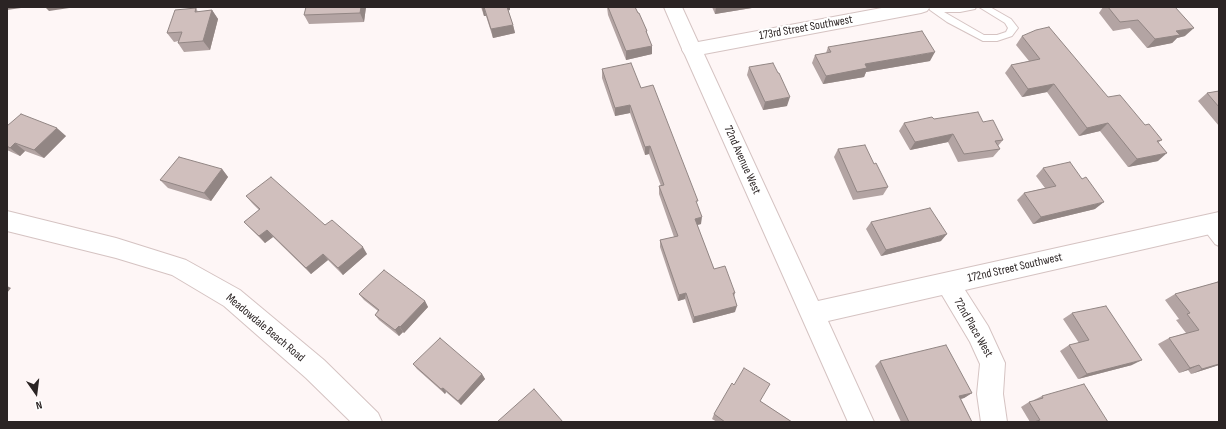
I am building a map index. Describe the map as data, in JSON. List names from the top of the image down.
{
  "streets": {
    "street": [
      "173rd Street Southwest",
      "72nd Avenue West",
      "172nd Street Southwest",
      "Meadowdale Beach Road",
      "72nd Place West"
    ]
  },
  "crossings": [
    ["173rd Street Southwest", "72nd Avenue West"],
    ["72nd Avenue West", "172nd Street Southwest"],
    ["172nd Street Southwest", "72nd Place West"]
  ],
  "north": "bottom"
}
